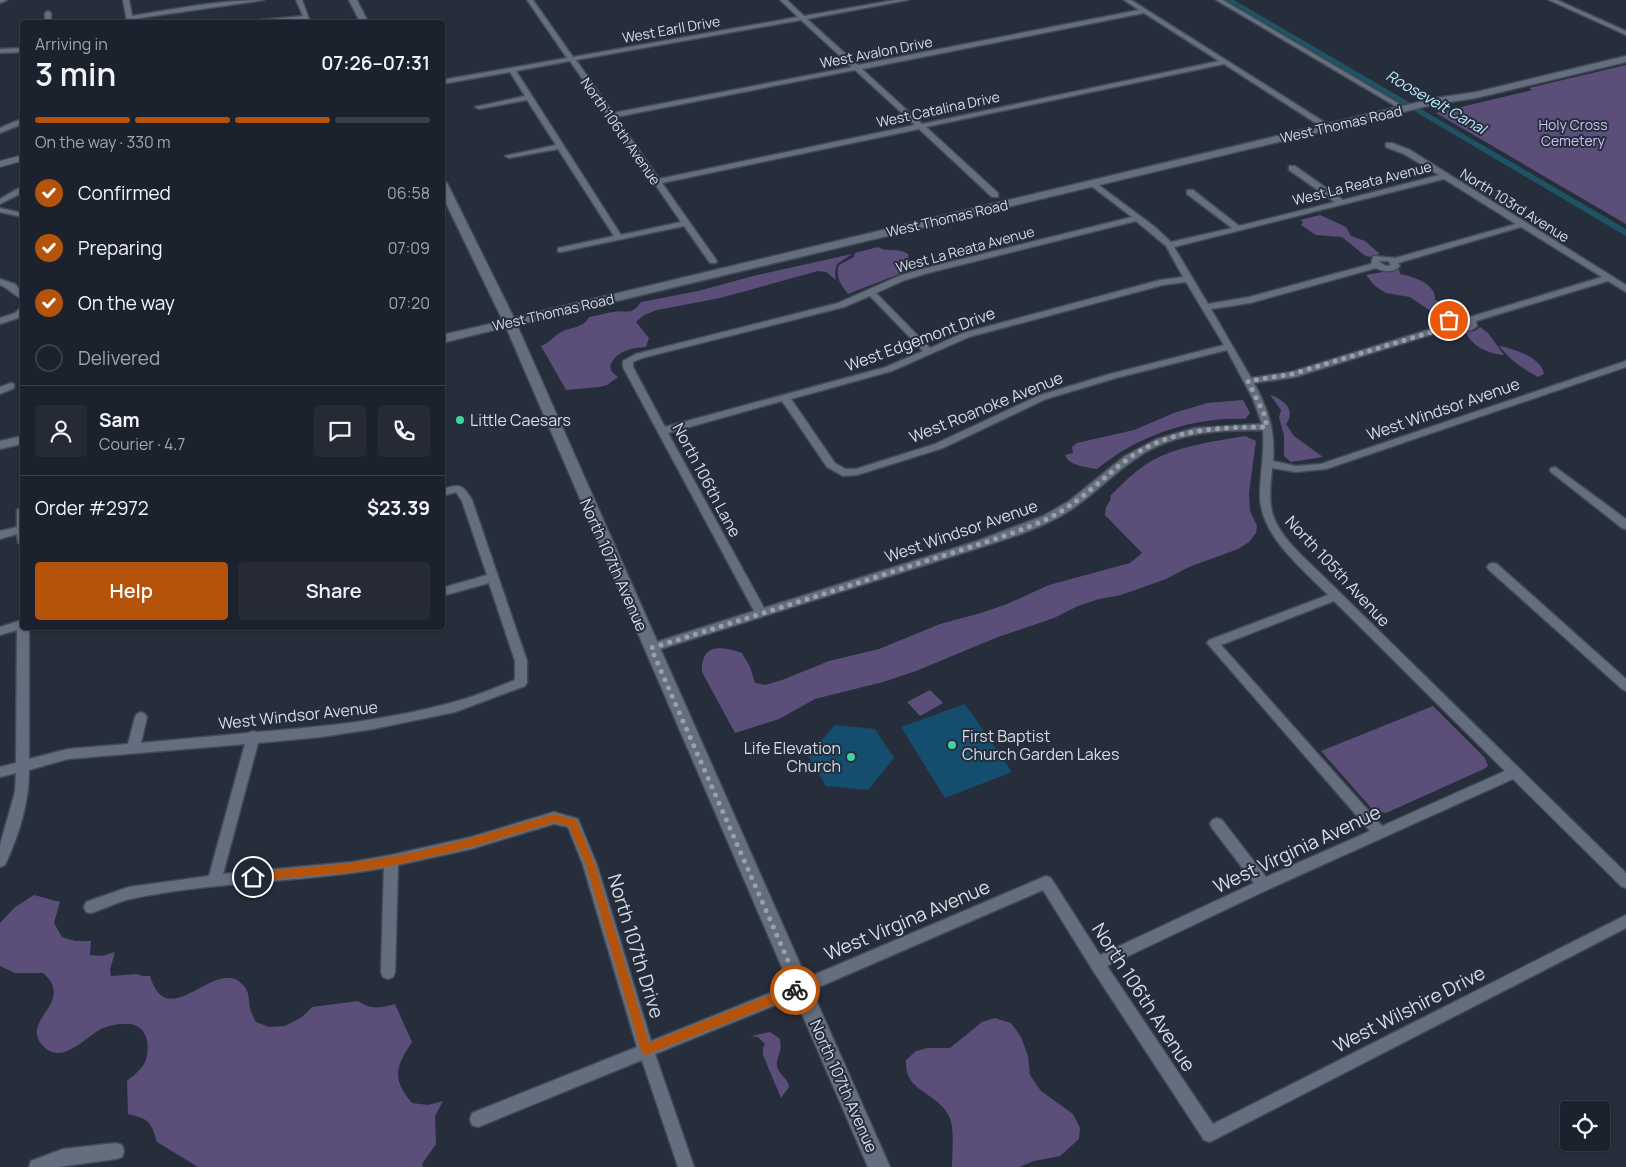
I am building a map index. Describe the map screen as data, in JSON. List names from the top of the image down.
{
  "streets": {
    "main road": ["West Thomas Road", "North 107th Avenue"],
    "street": [
      "West Earll Drive",
      "West Avalon Drive",
      "West Catalina Drive",
      "North 106th Avenue",
      "West La Reata Avenue",
      "North 103rd Avenue",
      "West Edgemont Drive",
      "West Roanoke Avenue",
      "West Windsor Avenue",
      "North 106th Lane",
      "North 105th Avenue",
      "West Virginia Avenue",
      "West Virgina Avenue",
      "North 107th Drive",
      "West Wilshire Drive"
    ]
  },
  "crossings": [
    ["West Earll Drive", "North 106th Avenue"],
    ["West Avalon Drive", "North 106th Avenue"],
    ["West Catalina Drive", "North 106th Avenue"],
    ["West Thomas Road", "North 107th Avenue"],
    ["West Thomas Road", "North 105th Avenue"],
    ["North 106th Avenue", "West Virginia Avenue"],
    ["North 106th Avenue", "West Virgina Avenue"],
    ["North 106th Avenue", "West Wilshire Drive"],
    ["West La Reata Avenue", "North 103rd Avenue"],
    ["West La Reata Avenue", "North 106th Lane"],
    ["West La Reata Avenue", "North 105th Avenue"],
    ["West Edgemont Drive", "West Roanoke Avenue"],
    ["West Edgemont Drive", "North 106th Lane"],
    ["West Edgemont Drive", "North 105th Avenue"],
    ["West Roanoke Avenue", "North 105th Avenue"],
    ["West Windsor Avenue", "North 106th Lane"],
    ["West Windsor Avenue", "North 107th Avenue"],
    ["West Windsor Avenue", "North 105th Avenue"],
    ["North 107th Avenue", "West Virgina Avenue"],
    ["North 105th Avenue", "West Virginia Avenue"],
    ["West Virgina Avenue", "North 107th Drive"]
  ],
  "water": ["Roosevelt Canal"],
  "parks": ["Holy Cross Cemetery"],
  "places": ["Little Caesars", "First Baptist Church Garden Lakes", "Life Elevation Church"],
  "page": {
    "heading": ["3 min", "Arriving in", "07:26–07:31"],
    "panel": [
      "Sam",
      "Courier · 4.7",
      "Order #2972",
      "$23.39"
    ],
    "bar": "On the way · 330 m",
    "list": [
      ["Confirmed", "06:58"],
      ["Preparing", "07:09"],
      ["On the way", "07:20"],
      "Delivered"
    ],
    "buttons": ["Help", "Share"]
  }
}
